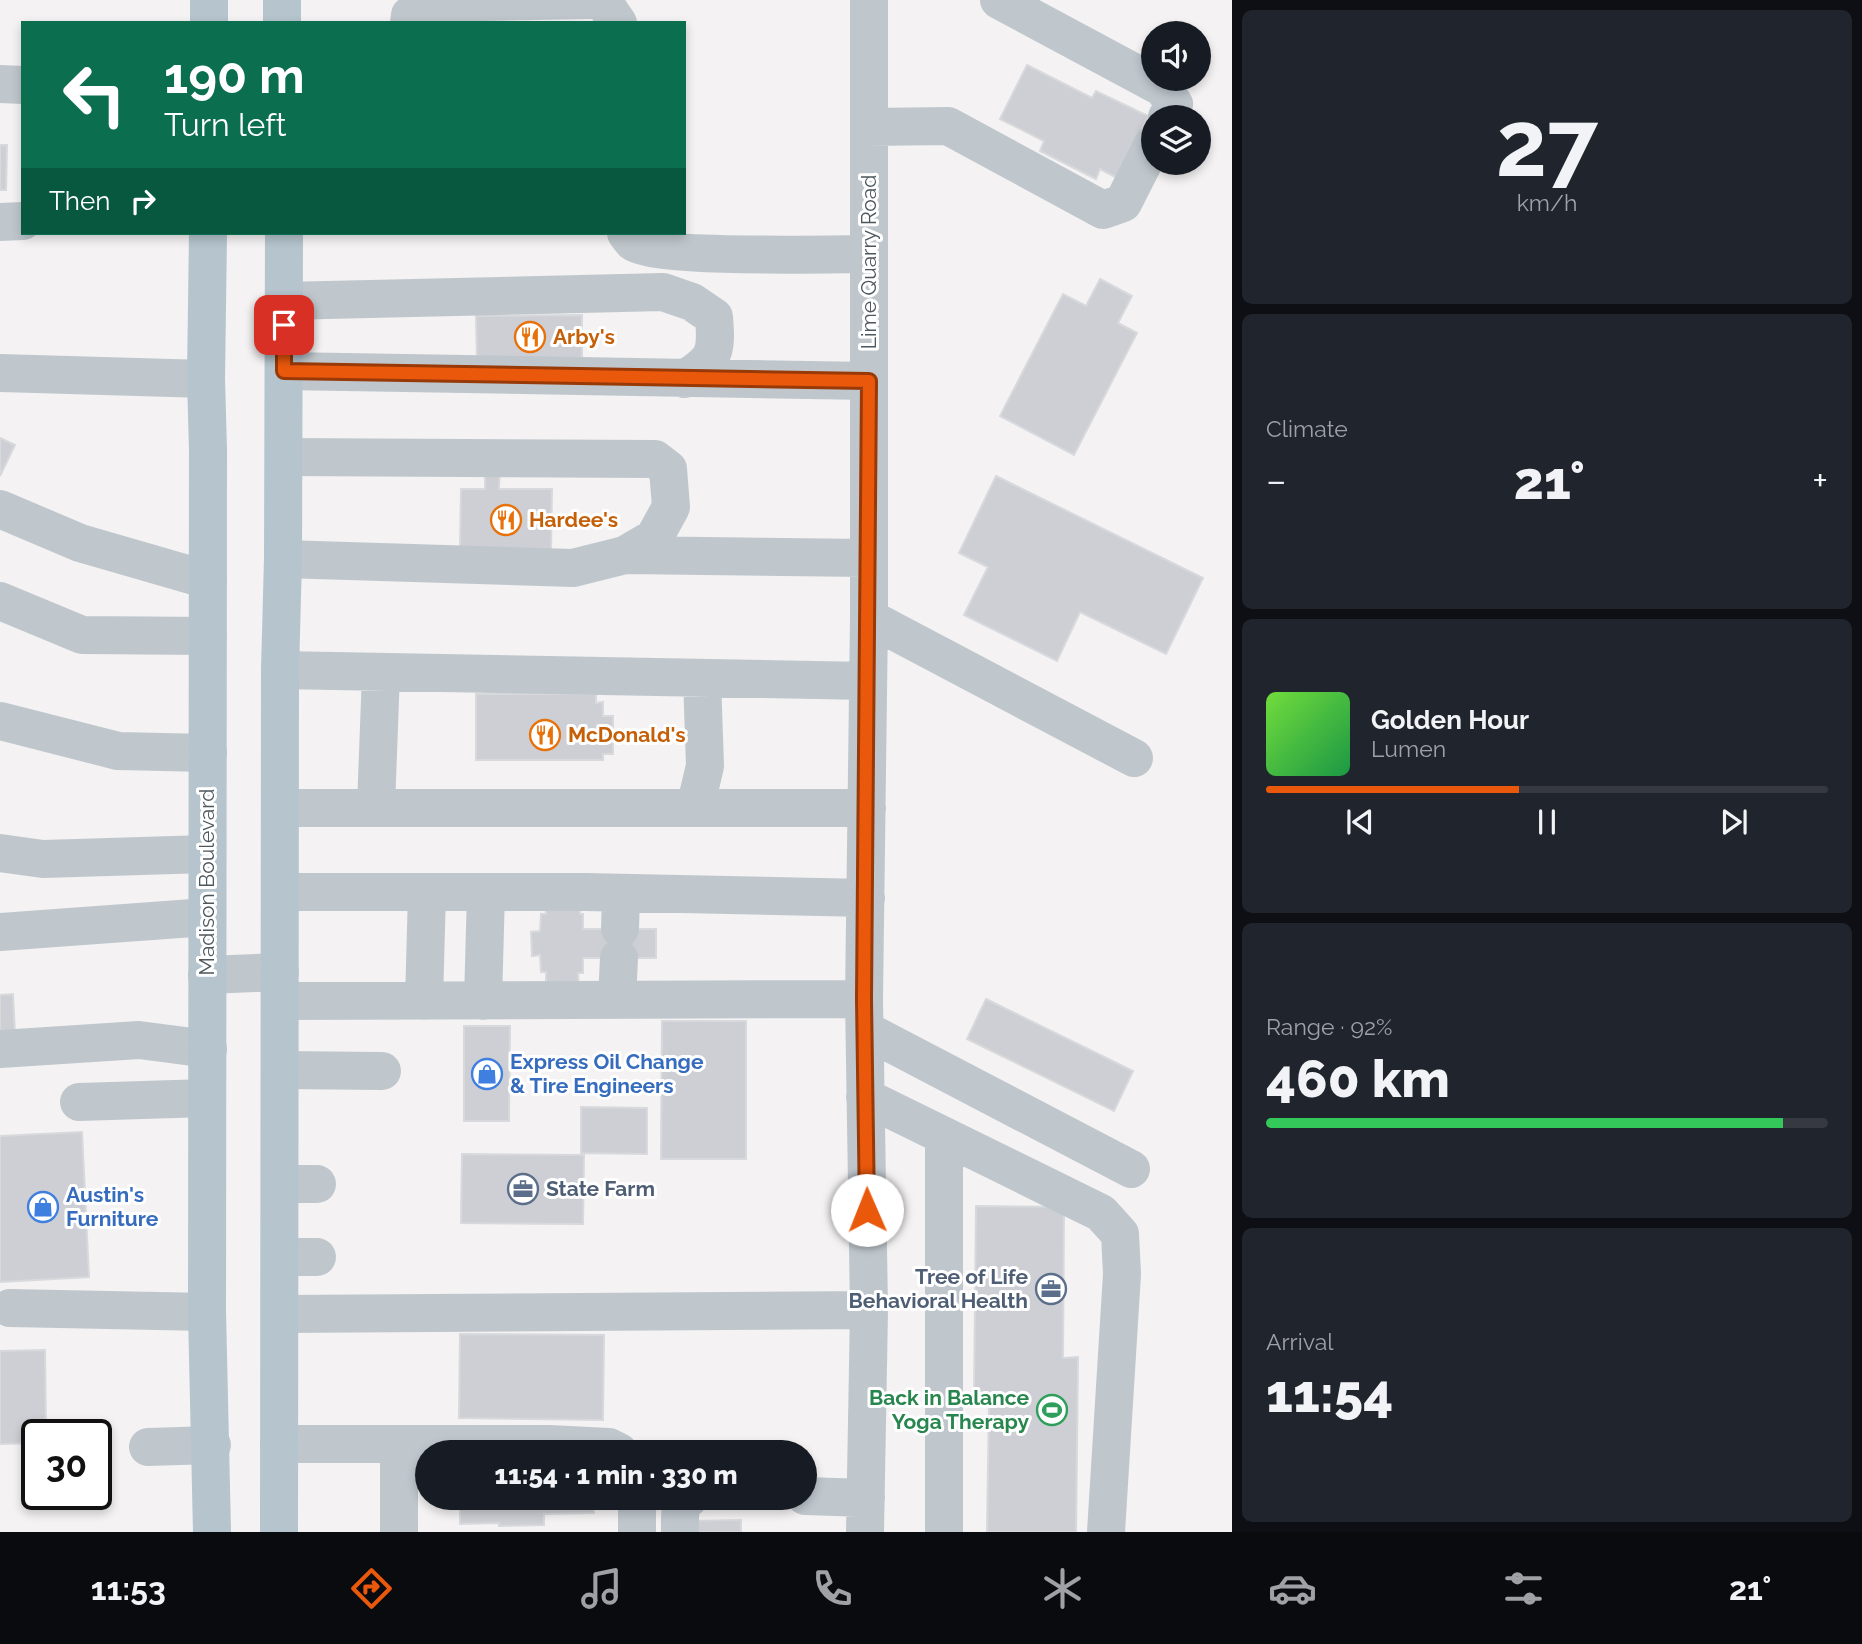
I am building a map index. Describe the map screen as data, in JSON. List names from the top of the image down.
{
  "streets": {
    "main road": ["Madison Boulevard"],
    "street": ["Lime Quarry Road"]
  },
  "places": {
    "restaurant": ["Arby's", "Hardee's", "McDonald's"],
    "shop": ["Express Oil Change & Tire Engineers", "Austin's Furniture"],
    "office": ["State Farm", "Tree of Life Behavioral Health"],
    "sports": ["Back in Balance Yoga Therapy"]
  },
  "page": {
    "tile": [
      ["27", "km/h"],
      "Climate",
      ["Range · 92%", "460 km"],
      ["Arrival", "11:54"]
    ],
    "turn": ["190 m", "Turn left"],
    "then": "Then",
    "heat": ["−", "21°", "+"],
    "song": ["Golden Hour", "Lumen"],
    "limit": "30",
    "trip": "11:54 · 1 min · 330 m",
    "tabs": ["11:53", "21°"]
  }
}
